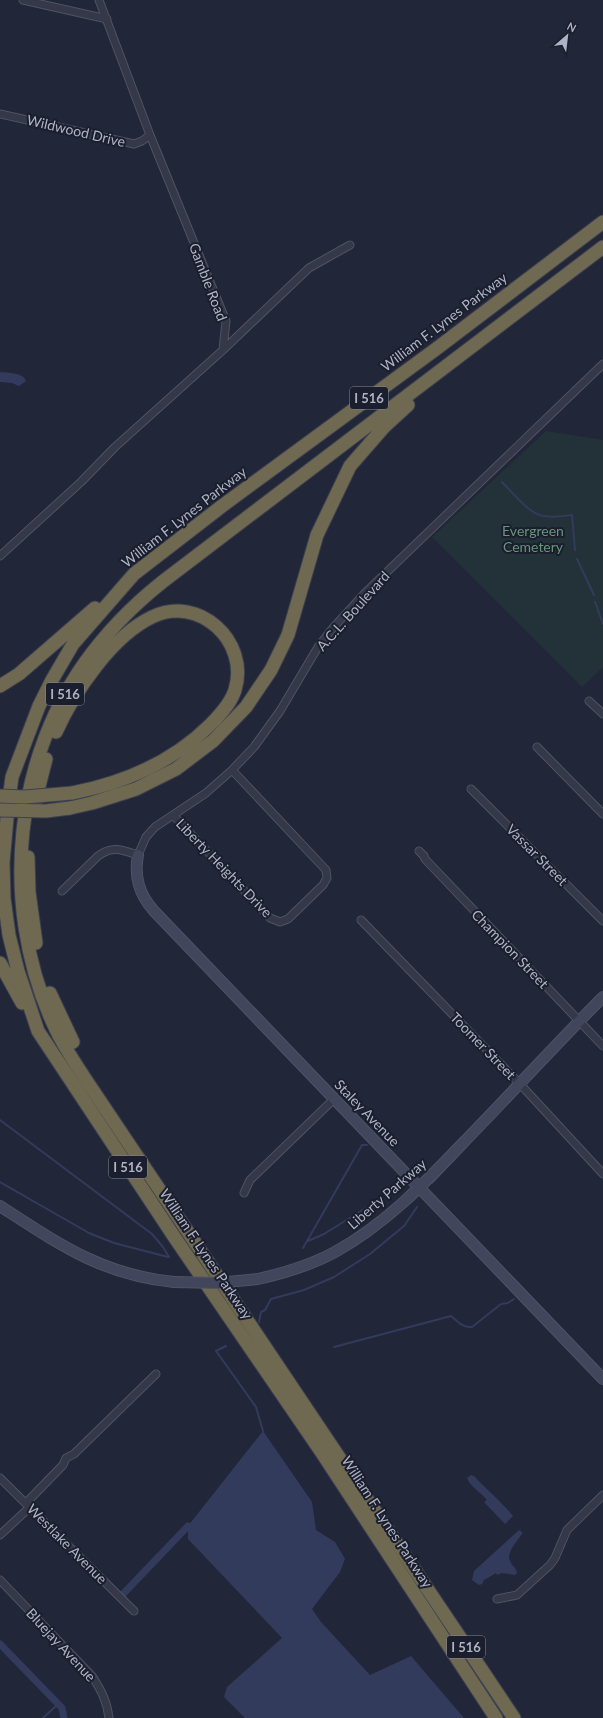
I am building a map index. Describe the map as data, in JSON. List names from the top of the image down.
{
  "streets": {
    "highway": ["William F. Lynes Parkway", "I 516"],
    "street": [
      "Wildwood Drive",
      "Gamble Road",
      "A.C.L. Boulevard",
      "Vassar Street",
      "Liberty Heights Drive",
      "Champion Street",
      "Toomer Street",
      "Staley Avenue",
      "Liberty Parkway",
      "Westlake Avenue",
      "Bluejay Avenue"
    ]
  },
  "crossings": [
    ["Wildwood Drive", "Gamble Road"],
    ["A.C.L. Boulevard", "Liberty Heights Drive"],
    ["A.C.L. Boulevard", "Staley Avenue"],
    ["Champion Street", "Liberty Parkway"],
    ["Toomer Street", "Liberty Parkway"],
    ["Staley Avenue", "Liberty Parkway"]
  ],
  "parks": ["Evergreen Cemetery"],
  "north": "top right"
}
